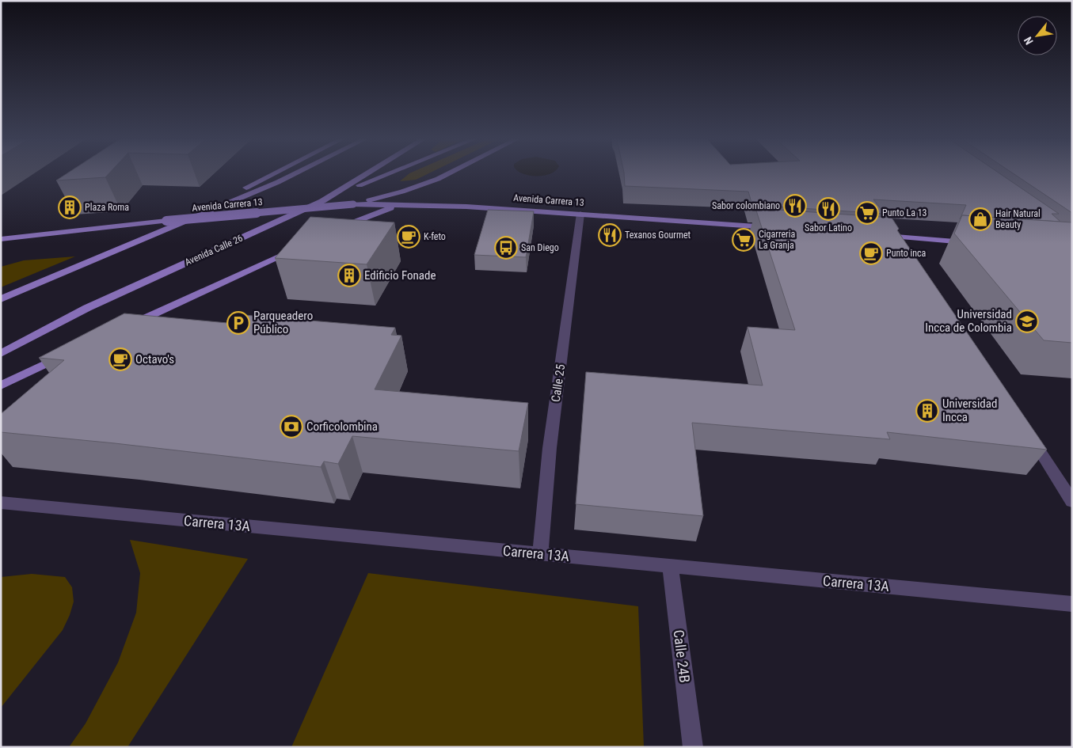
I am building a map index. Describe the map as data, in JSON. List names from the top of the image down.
{
  "streets": {
    "main road": ["Avenida Carrera 13", "Avenida Calle 26"],
    "street": ["Calle 25", "Carrera 13A", "Calle 24B"]
  },
  "crossings": [
    ["Avenida Carrera 13", "Calle 25"],
    ["Calle 25", "Carrera 13A"],
    ["Carrera 13A", "Calle 24B"]
  ],
  "places": {
    "restaurant": ["Sabor colombiano", "Sabor Latino", "Texanos Gourmet"],
    "building": ["Plaza Roma", "Edificio Fonade", "Universidad Incca"],
    "supermarket": ["Punto La 13", "Cigarreria La Granja"],
    "shop": ["Hair Natural Beauty"],
    "cafe": ["K-feto", "Punto inca", "Octavo's"],
    "bus stop": ["San Diego"],
    "school or university": ["Universidad Incca de Colombia"],
    "parking": ["Parqueadero Público"],
    "bank": ["Corficolombina"]
  },
  "north": "bottom left"
}
